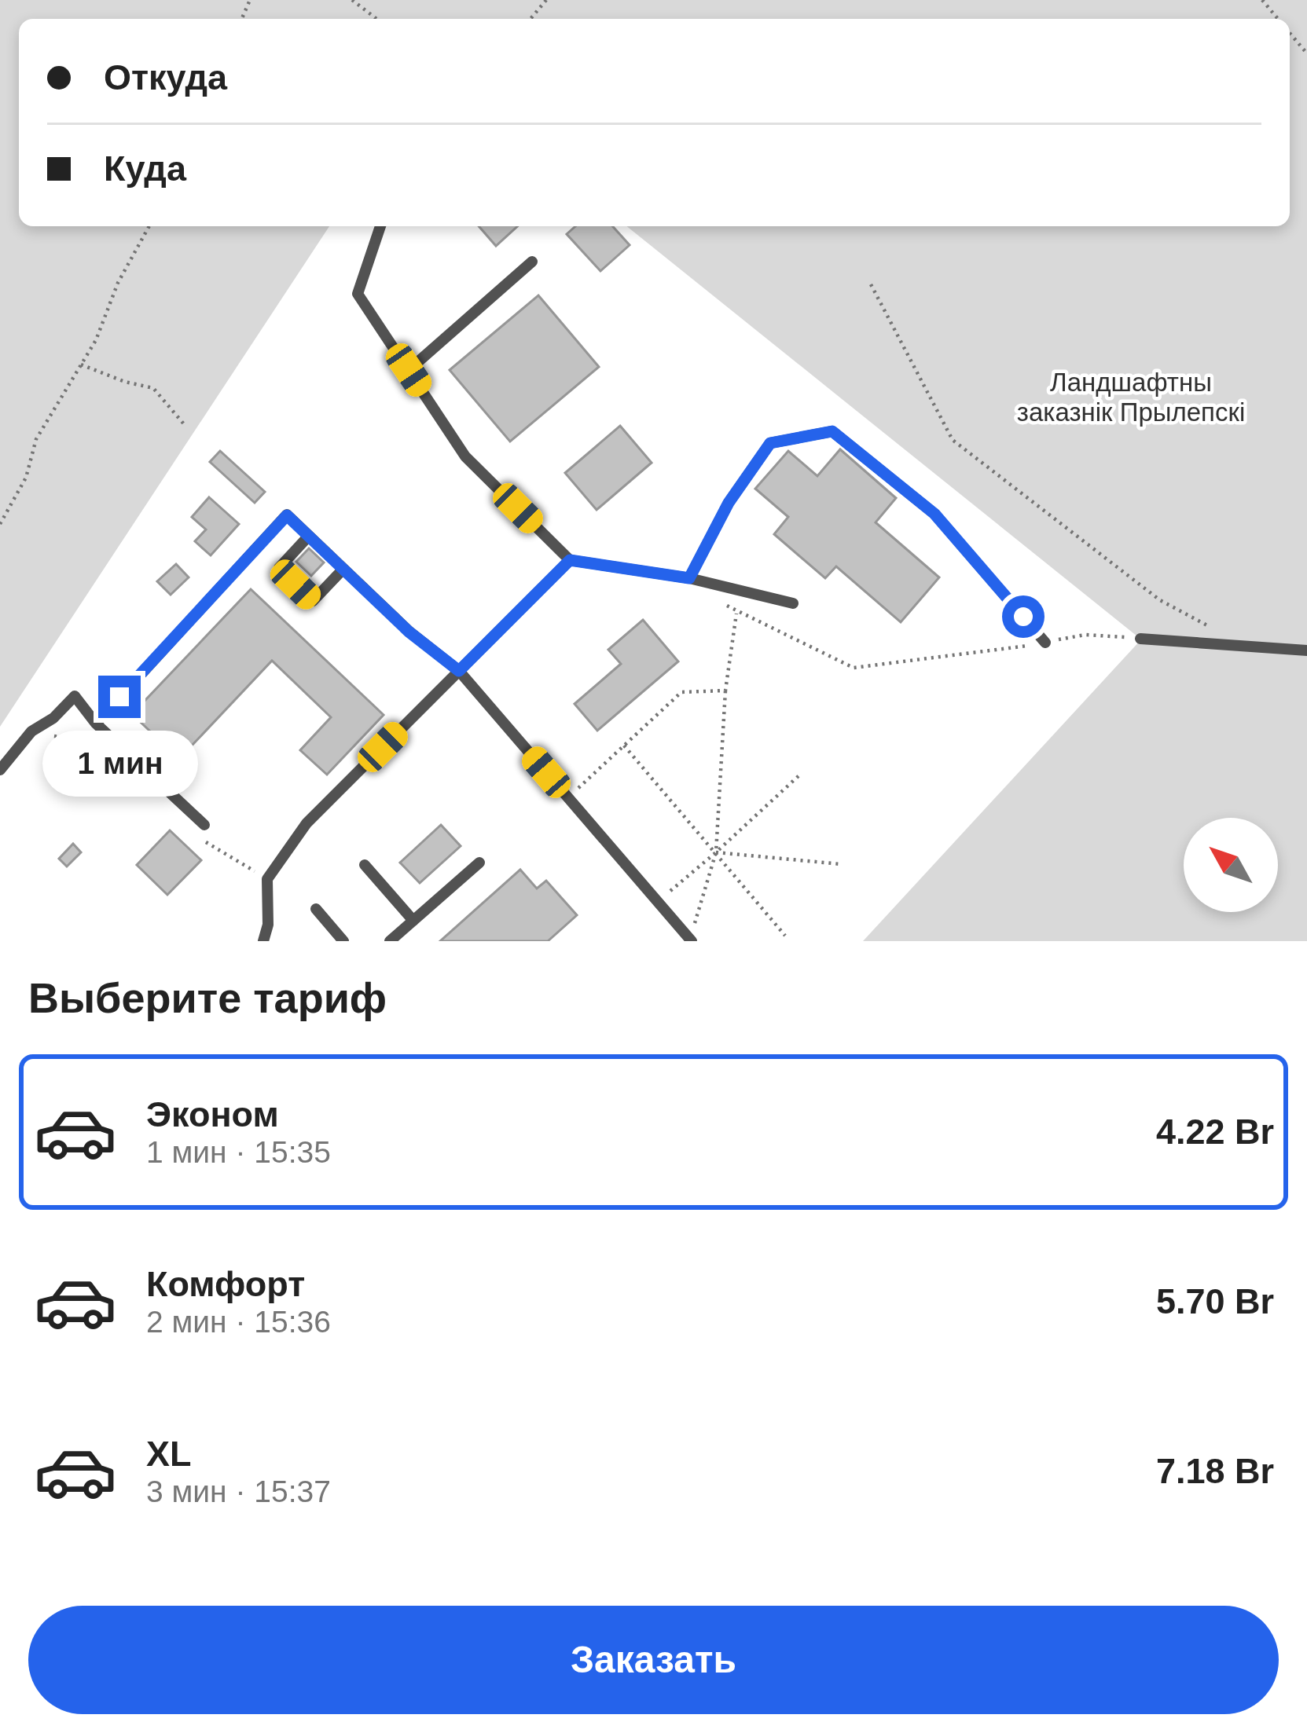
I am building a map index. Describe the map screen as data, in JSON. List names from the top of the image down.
{
  "parks": ["Ландшафтны заказнік Прылепскі"],
  "north": "top left",
  "page": {
    "banner": ["Откуда", "Куда"],
    "bubble": "1 мин",
    "heading": "Выберите тариф",
    "list": [
      {
        "name": "Эконом",
        "note": "1 мин · 15:35",
        "value": "4.22 Br"
      },
      {
        "name": "Комфорт",
        "note": "2 мин · 15:36",
        "value": "5.70 Br"
      },
      {
        "name": "XL",
        "note": "3 мин · 15:37",
        "value": "7.18 Br"
      }
    ],
    "buttons": "Заказать"
  }
}
